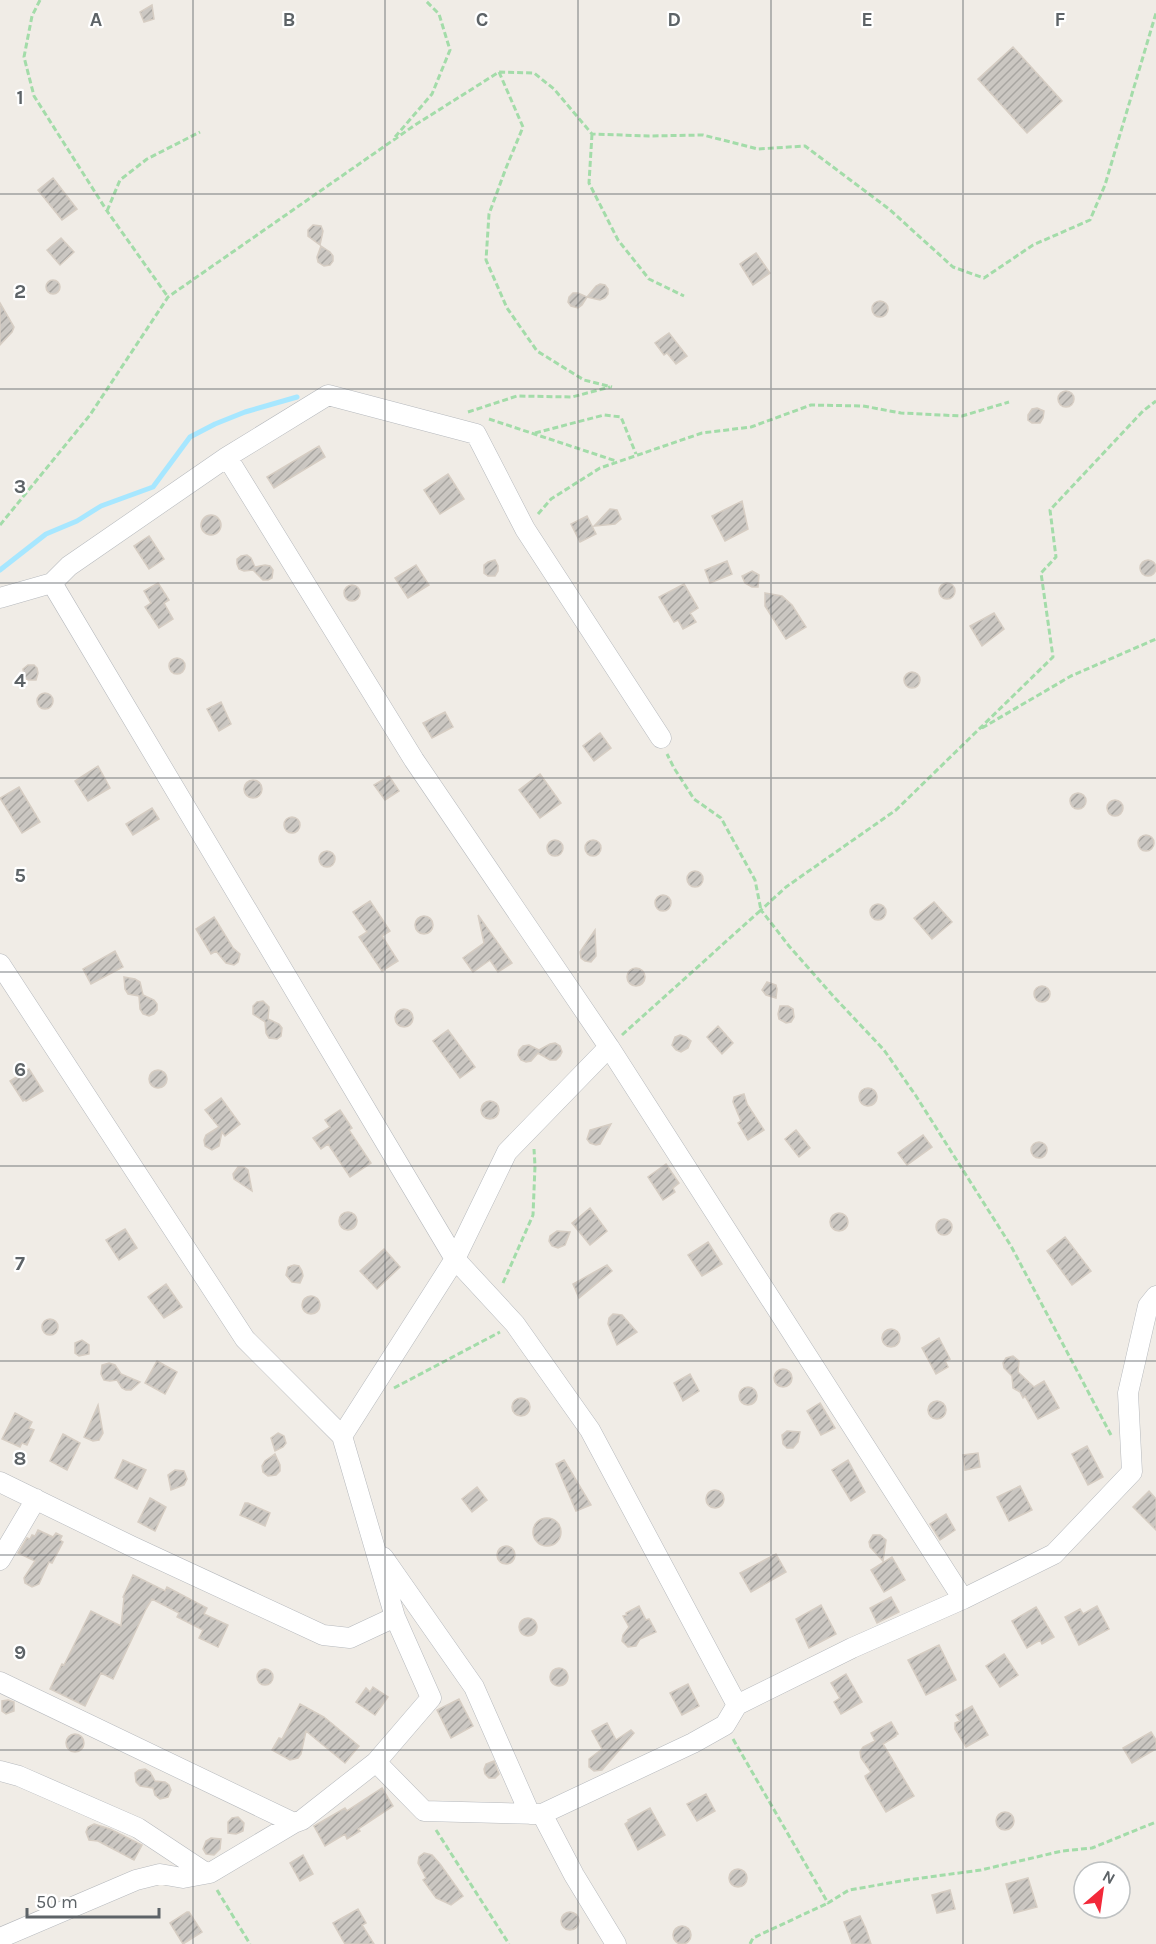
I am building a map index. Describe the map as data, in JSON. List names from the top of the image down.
{
  "scale_bar": "50 m",
  "north": "top right",
  "grid": {
    "columns": [
      "A",
      "B",
      "C",
      "D",
      "E",
      "F"
    ],
    "rows": [
      "1",
      "2",
      "3",
      "4",
      "5",
      "6",
      "7",
      "8",
      "9"
    ]
  }
}
